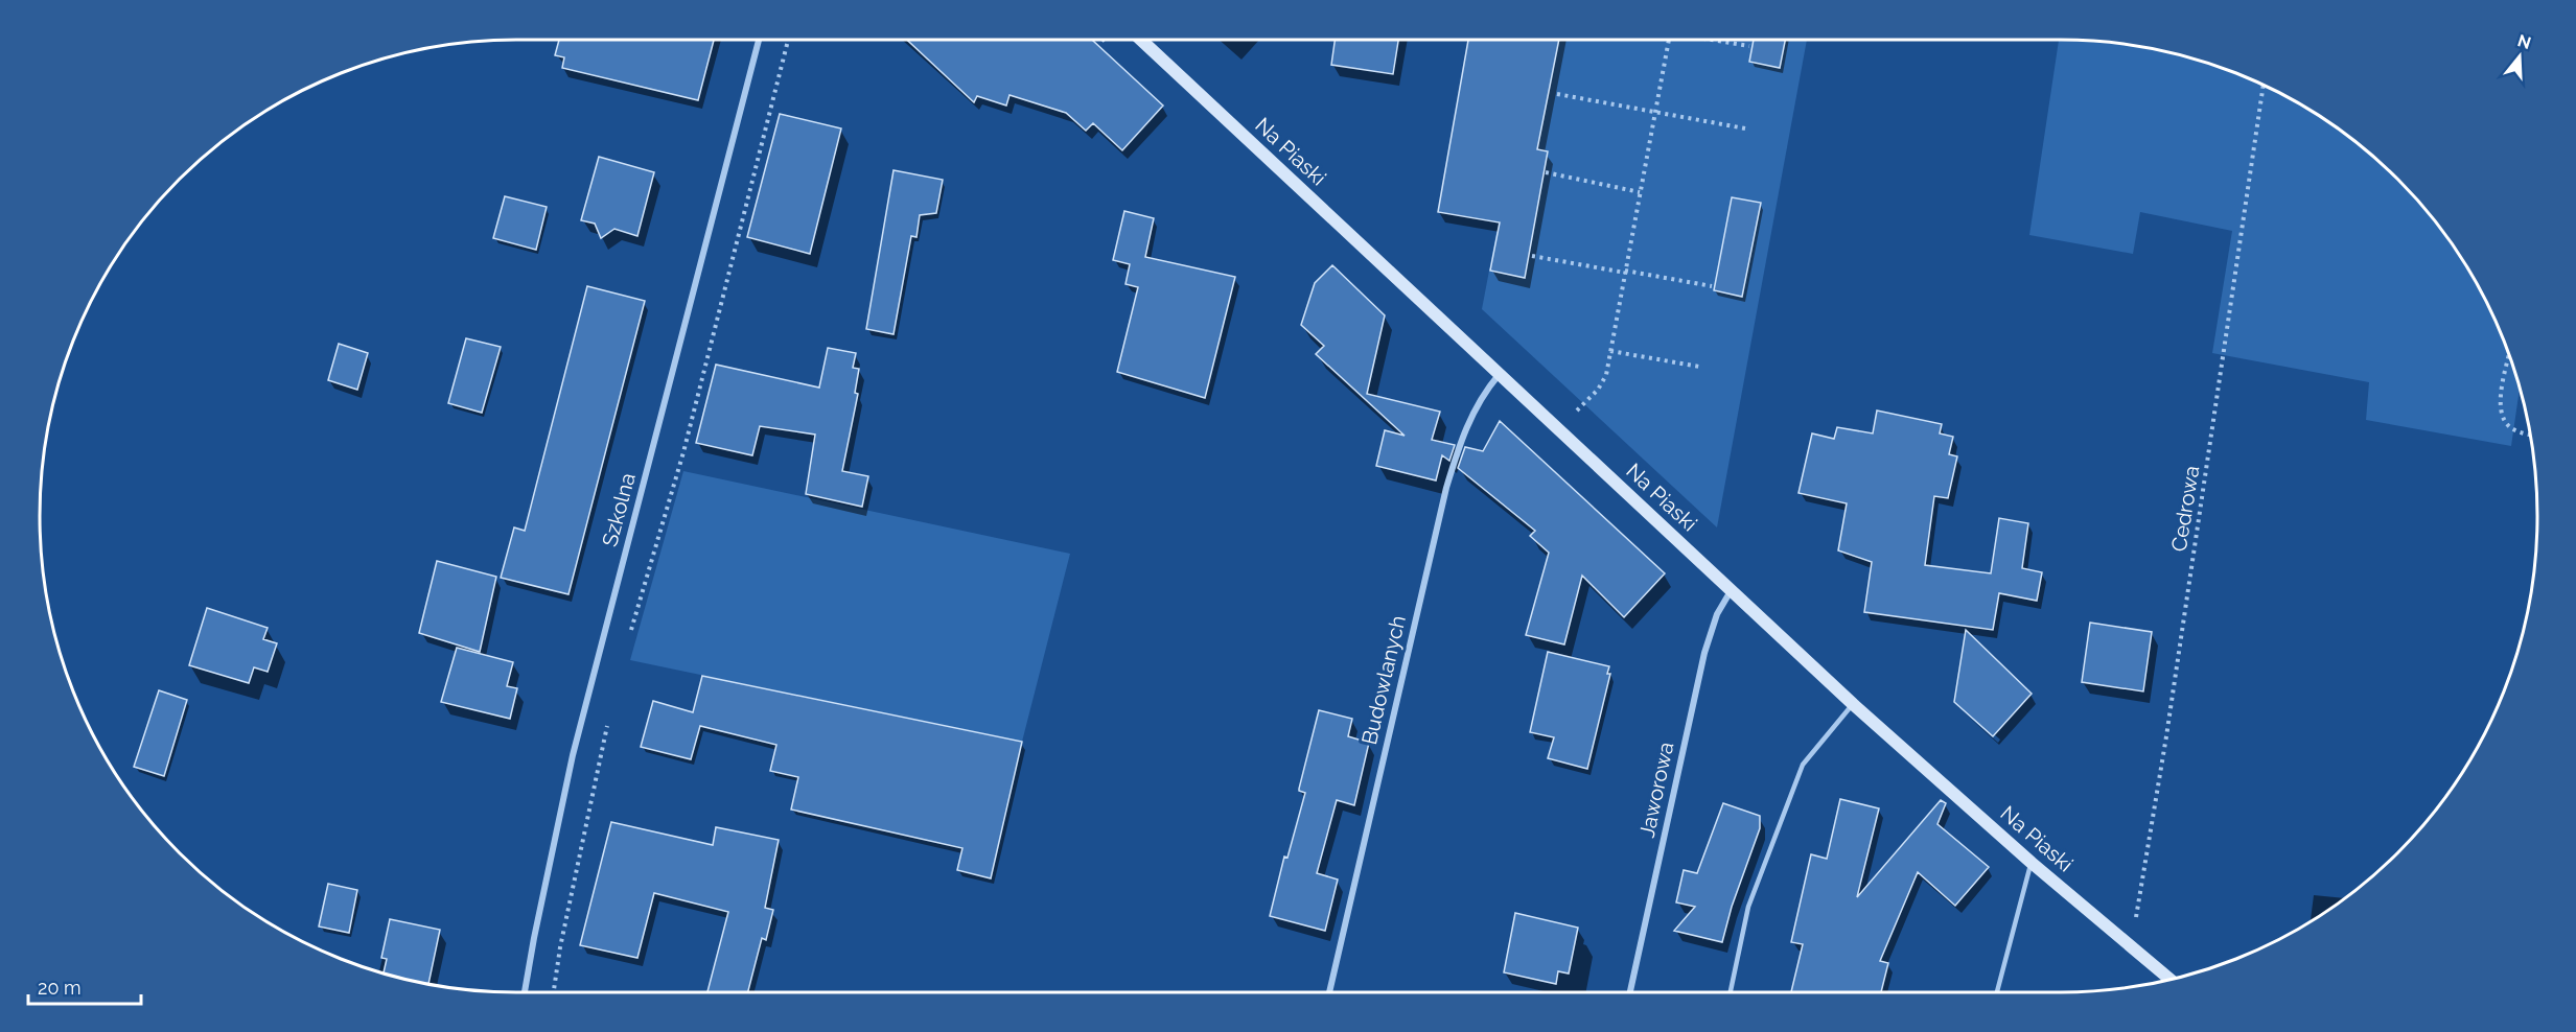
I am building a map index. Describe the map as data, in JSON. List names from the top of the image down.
{
  "streets": {
    "street": [
      "Na Piaski",
      "Szkolna",
      "Budowlanych",
      "Jaworowa"
    ],
    "path": ["Cedrowa"]
  },
  "crossings": [
    ["Na Piaski", "Cedrowa"],
    ["Na Piaski", "Budowlanych"],
    ["Na Piaski", "Jaworowa"]
  ],
  "scale_bar": "20 m",
  "north": "top"
}
